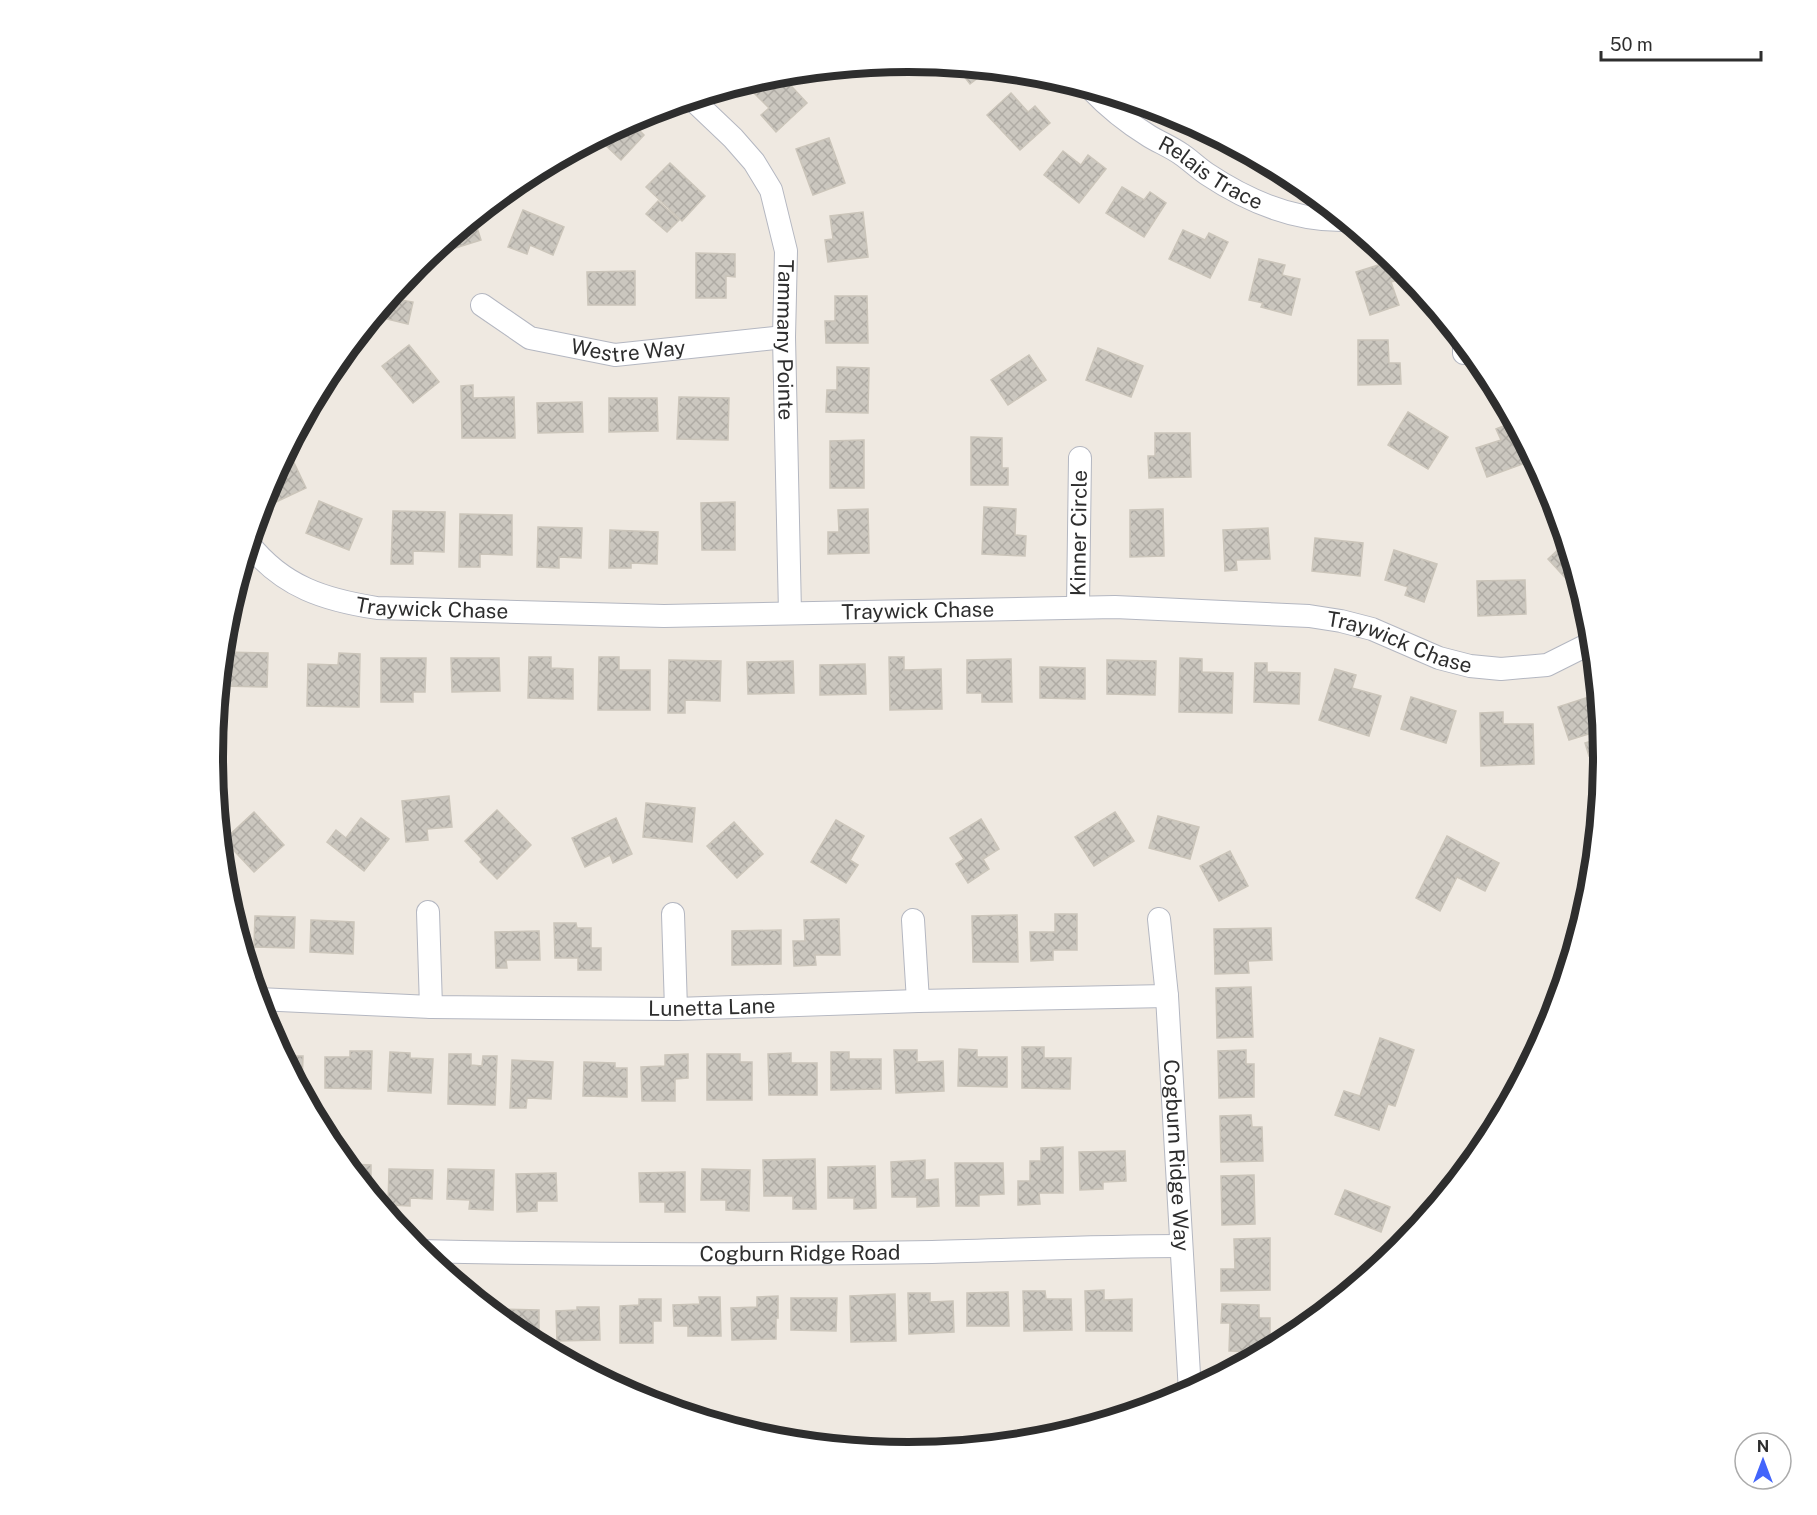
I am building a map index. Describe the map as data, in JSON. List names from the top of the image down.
{
  "streets": {
    "street": [
      "Relais Trace",
      "Tammany Pointe",
      "Westre Way",
      "Kinner Circle",
      "Traywick Chase",
      "Lunetta Lane",
      "Cogburn Ridge Way",
      "Cogburn Ridge Road"
    ]
  },
  "crossings": [
    ["Tammany Pointe", "Westre Way"],
    ["Tammany Pointe", "Traywick Chase"],
    ["Kinner Circle", "Traywick Chase"],
    ["Lunetta Lane", "Cogburn Ridge Way"],
    ["Cogburn Ridge Way", "Cogburn Ridge Road"]
  ],
  "scale_bar": "50 m",
  "north": "top"
}
